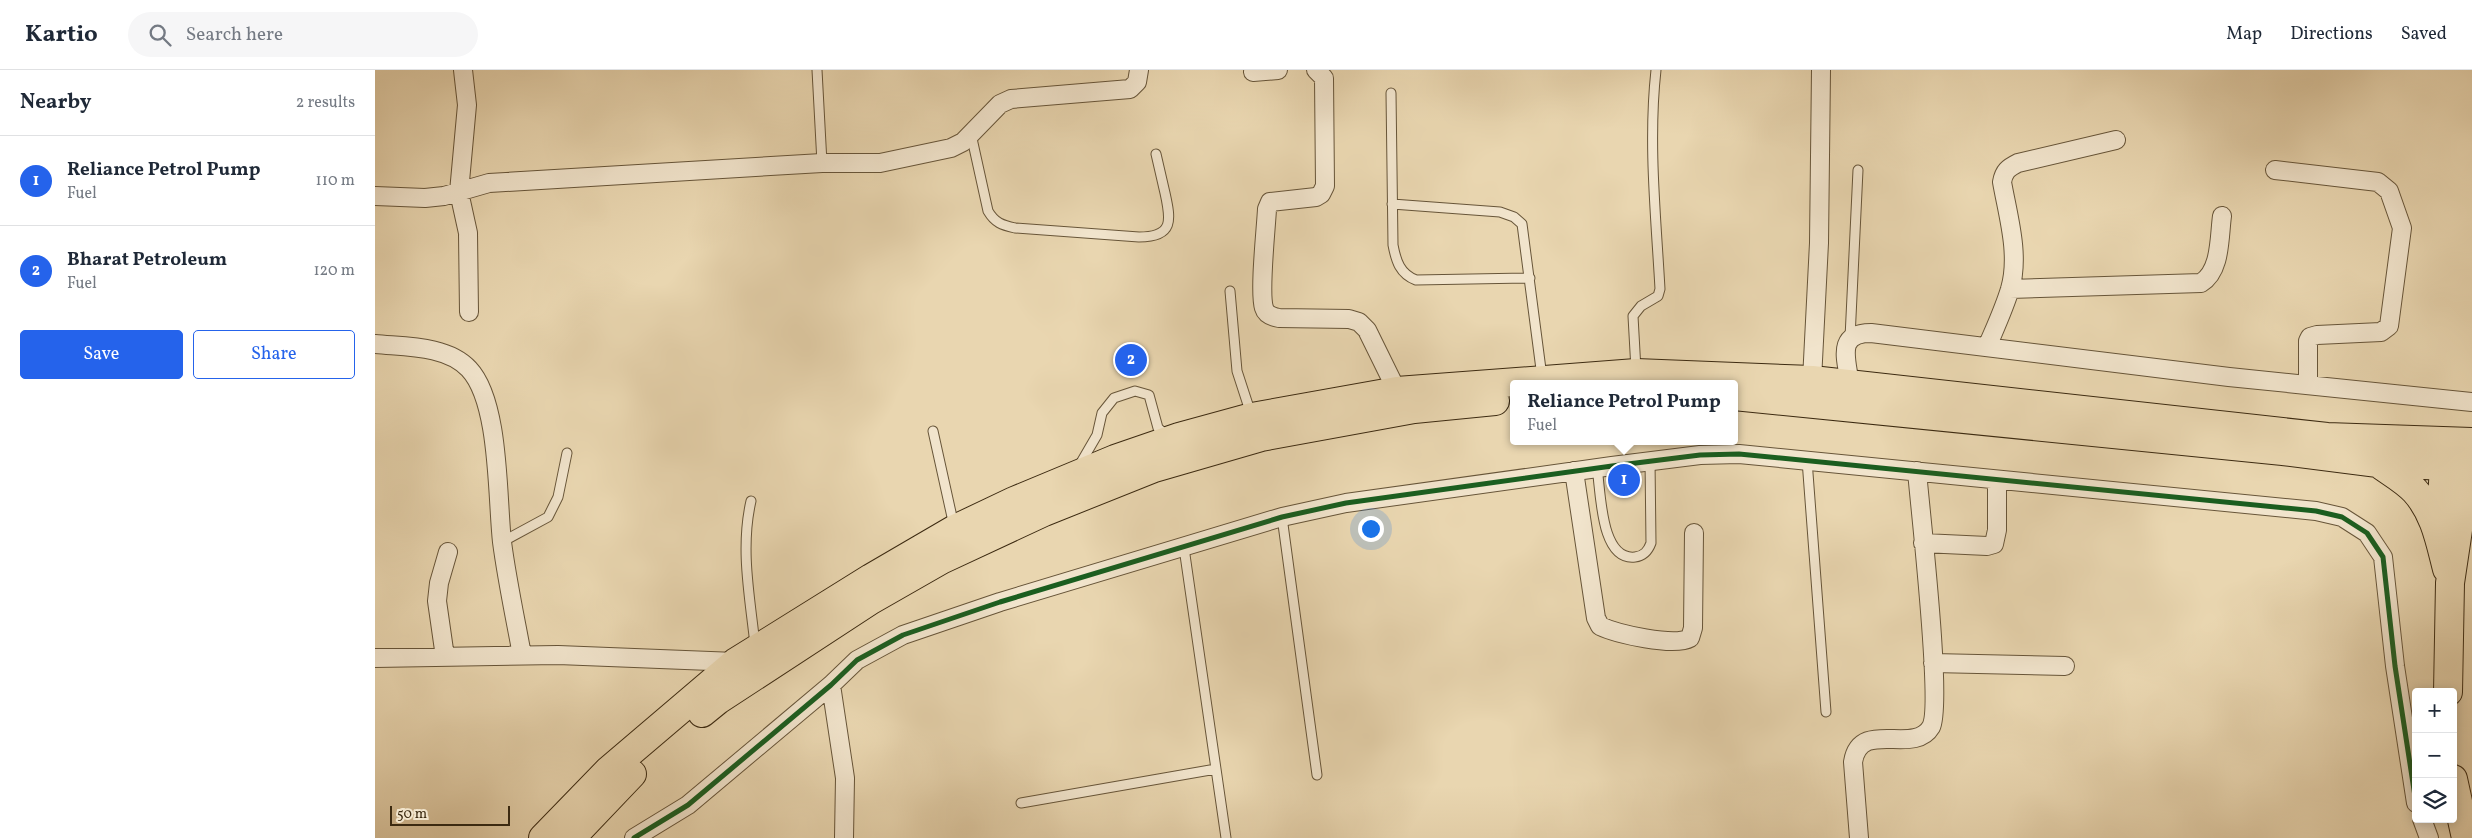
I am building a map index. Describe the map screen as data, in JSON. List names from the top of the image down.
{
  "scale_bar": "50 m",
  "page": {
    "header": "Kartio",
    "search": "Search here",
    "nav": ["Map", "Directions", "Saved"],
    "heading": ["Nearby", "2 results"],
    "list": [
      {
        "mark": "1",
        "name": "Reliance Petrol Pump",
        "note": "Fuel",
        "value": "110 m"
      },
      {
        "mark": "2",
        "name": "Bharat Petroleum",
        "note": "Fuel",
        "value": "120 m"
      }
    ],
    "buttons": ["Save", "Share"],
    "pins": ["2", "1"],
    "popup": ["Reliance Petrol Pump", "Fuel"],
    "map_buttons": ["+", "−"],
    "scale": "50 m"
  }
}
